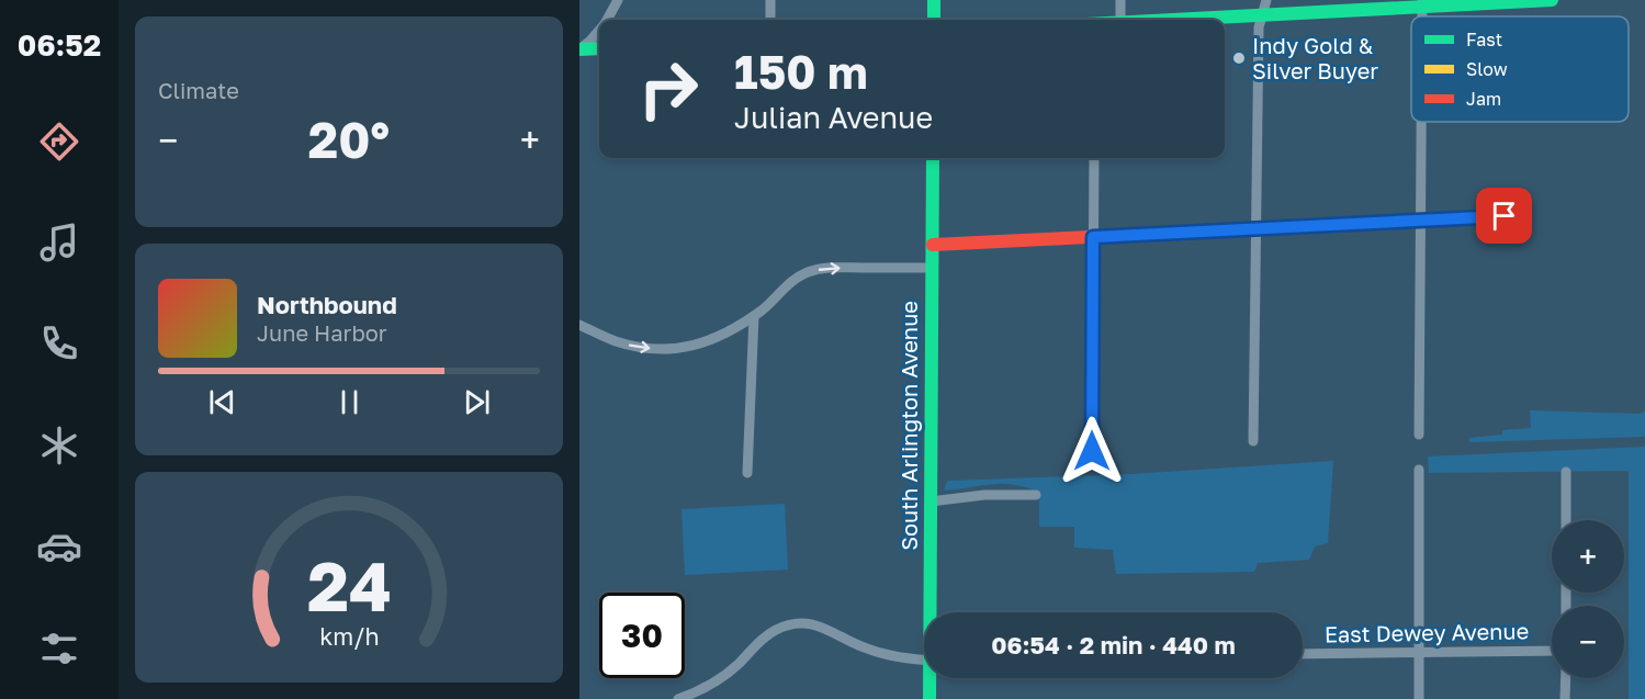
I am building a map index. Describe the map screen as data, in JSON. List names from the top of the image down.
{
  "streets": {
    "main road": ["South Arlington Avenue"],
    "street": ["East Dewey Avenue"]
  },
  "places": ["Indy Gold & Silver Buyer"],
  "legend": ["Fast", "Slow", "Jam"],
  "page": {
    "tabs": "06:52",
    "tile": "Climate",
    "turn": ["150 m", "Julian Avenue"],
    "heat": ["−", "20°", "+"],
    "song": ["Northbound", "June Harbor"],
    "map_buttons": ["+", "−"],
    "limit": "30",
    "trip": "06:54 · 2 min · 440 m",
    "gauge": ["24", "km/h"]
  }
}
